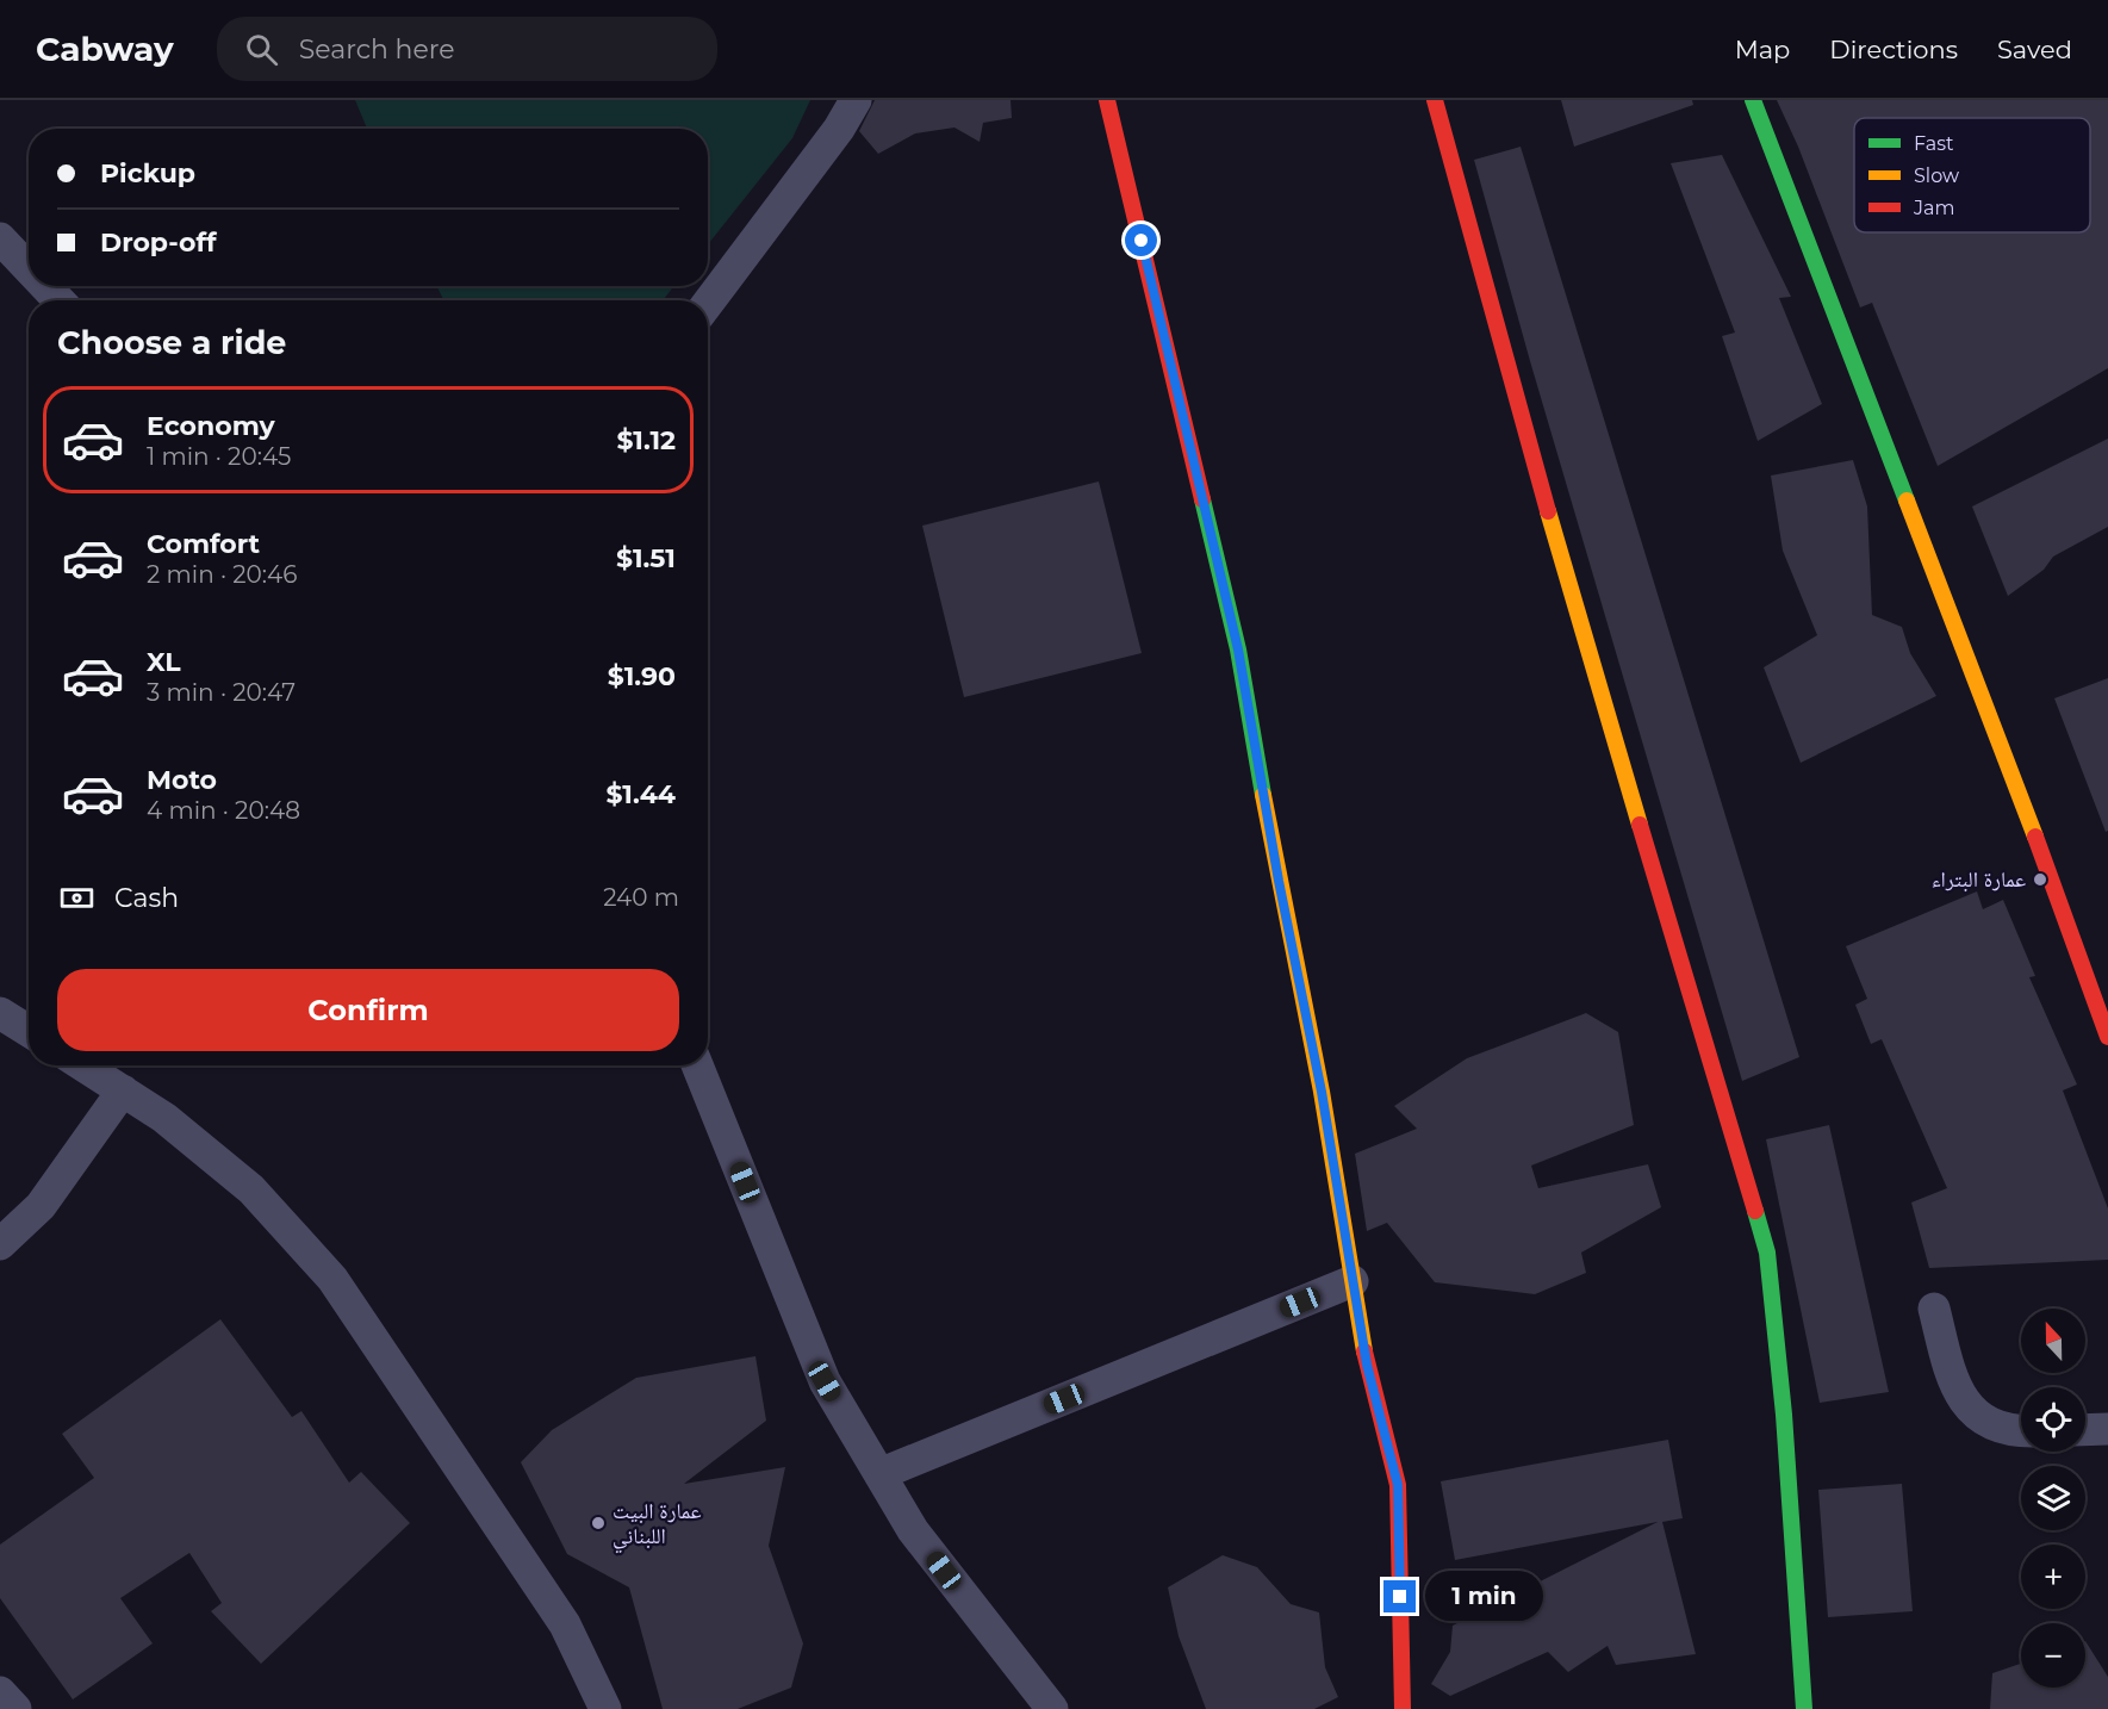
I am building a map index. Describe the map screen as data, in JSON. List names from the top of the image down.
{
  "places": ["عمارة البتراء", "عمارة البيت اللبناني"],
  "legend": ["Fast", "Slow", "Jam"],
  "north": "top",
  "page": {
    "header": "Cabway",
    "search": "Search here",
    "nav": ["Map", "Directions", "Saved"],
    "banner": ["Pickup", "Drop-off"],
    "heading": "Choose a ride",
    "list": [
      {
        "name": "Economy",
        "note": "1 min · 20:45",
        "value": "$1.12"
      },
      {
        "name": "Comfort",
        "note": "2 min · 20:46",
        "value": "$1.51"
      },
      {
        "name": "XL",
        "note": "3 min · 20:47",
        "value": "$1.90"
      },
      {
        "name": "Moto",
        "note": "4 min · 20:48",
        "value": "$1.44"
      }
    ],
    "pay": ["Cash", "240 m"],
    "buttons": "Confirm",
    "map_buttons": ["+", "−"],
    "bubble": "1 min"
  }
}
